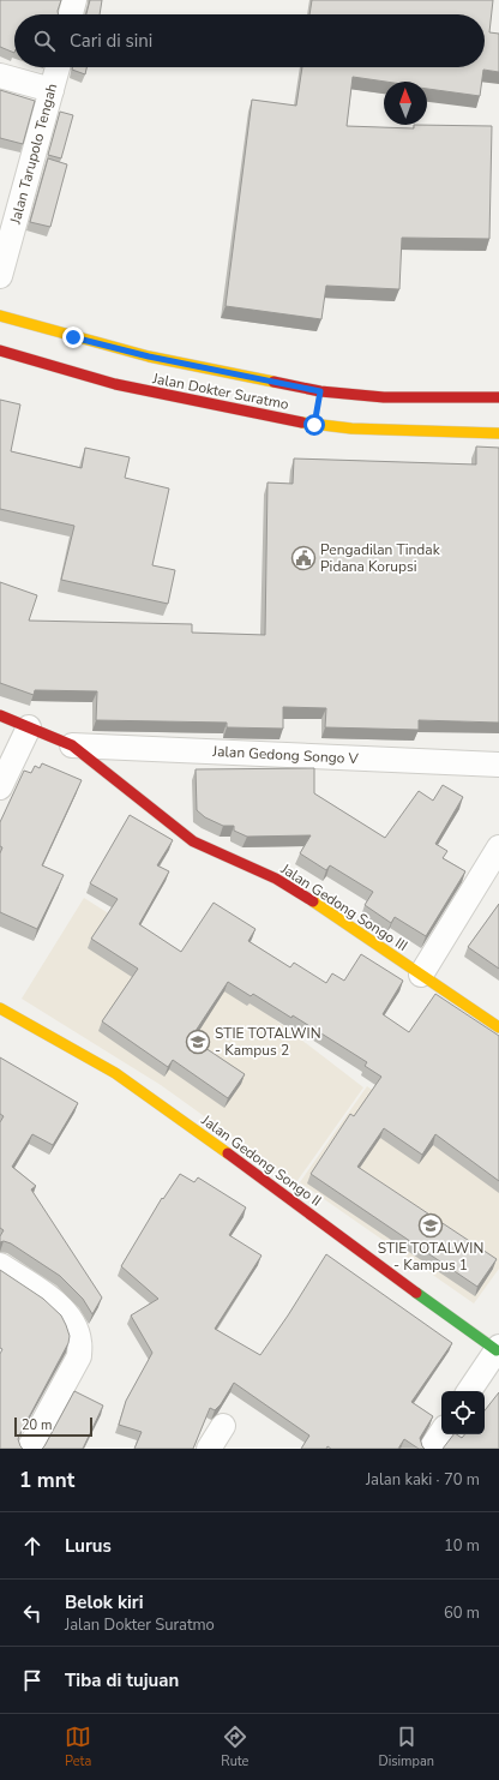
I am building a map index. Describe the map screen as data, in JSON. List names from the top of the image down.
{
  "streets": {
    "street": [
      "Jalan Tarupolo Tengah",
      "Jalan Dokter Suratmo",
      "Jalan Gedong Songo V",
      "Jalan Gedong Songo III",
      "Jalan Gedong Songo II"
    ]
  },
  "crossings": [
    ["Jalan Gedong Songo V", "Jalan Gedong Songo III"]
  ],
  "places": {
    "public building": ["Pengadilan Tindak Pidana Korupsi"],
    "school or university": ["STIE TOTALWIN - Kampus 2", "STIE TOTALWIN - Kampus 1"]
  },
  "scale_bar": "20 m",
  "north": "top",
  "page": {
    "search": "Cari di sini",
    "scale": "20 m",
    "heading": ["1 mnt", "Jalan kaki · 70 m"],
    "list": [
      ["Lurus", "10 m"],
      ["Belok kiri", "Jalan Dokter Suratmo", "60 m"],
      "Tiba di tujuan"
    ],
    "nav": ["Peta", "Rute", "Disimpan"]
  }
}
